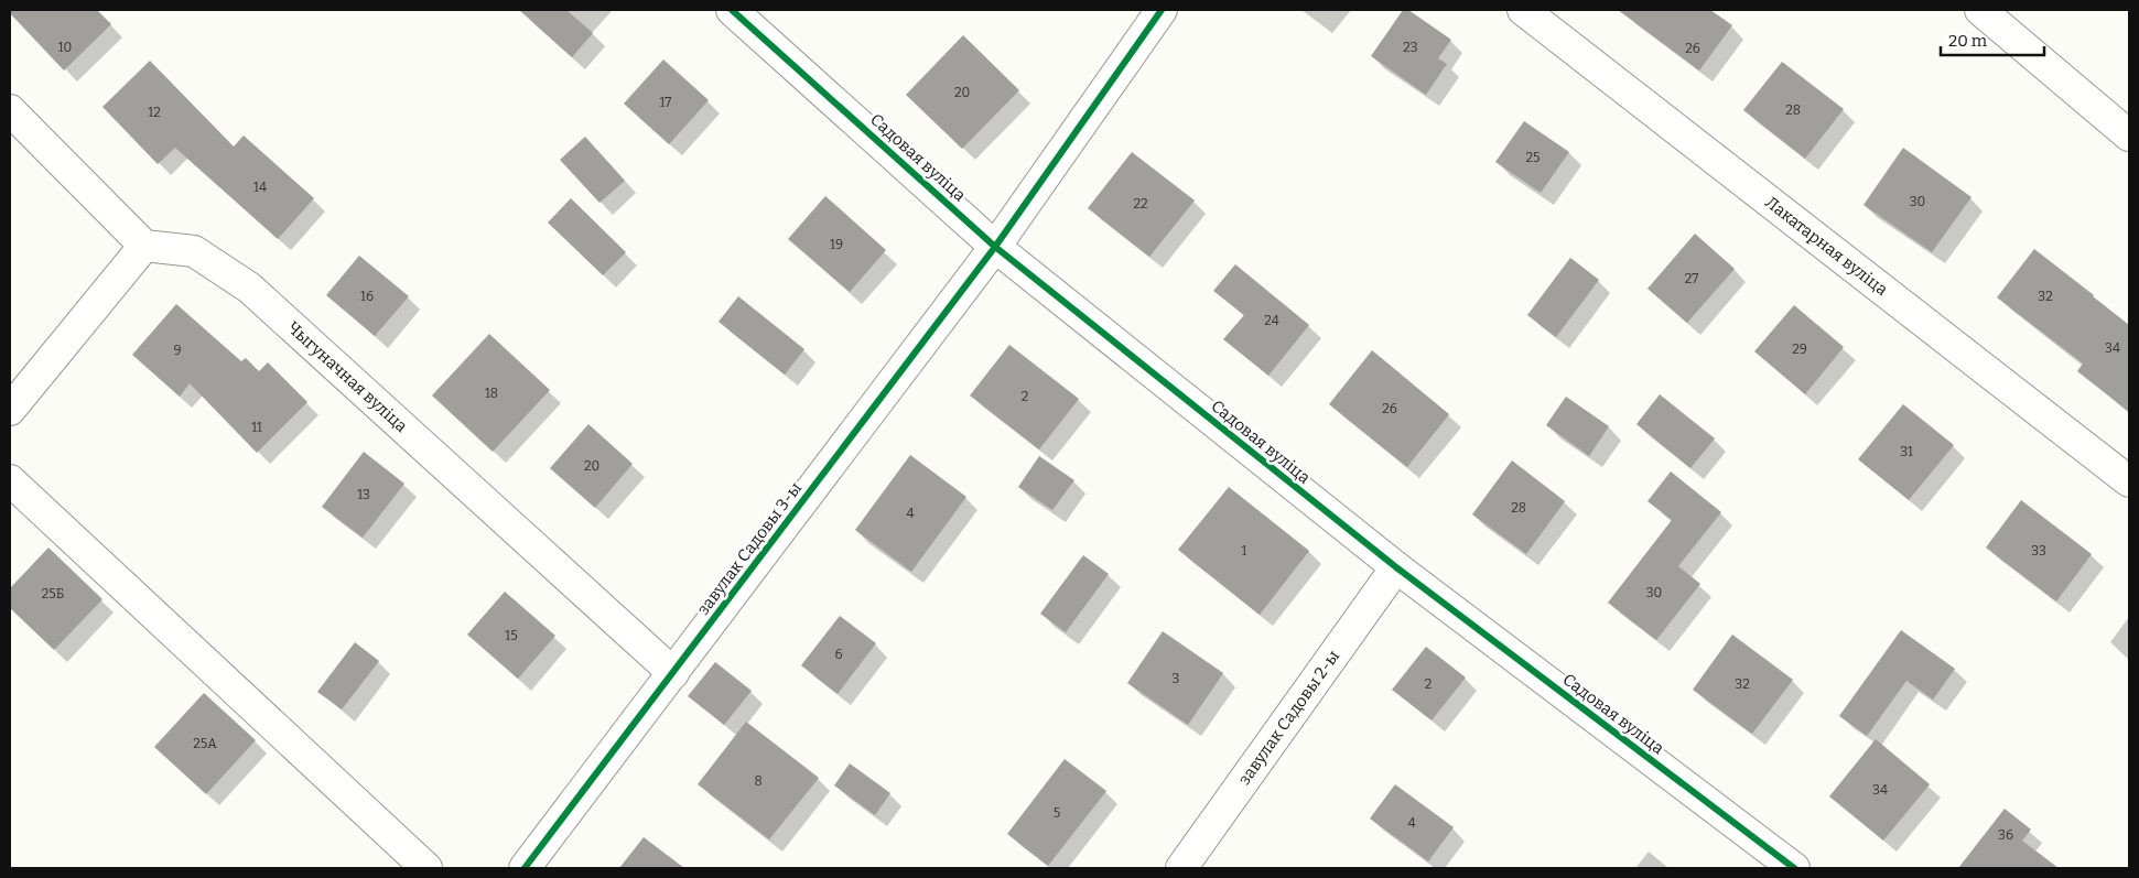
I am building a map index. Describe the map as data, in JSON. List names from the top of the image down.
{
  "streets": {
    "street": [
      "Садовая вуліца",
      "Лакатарная вуліца",
      "Чыгуначная вуліца",
      "завулак Садовы 3-ы",
      "завулак Садовы 2-ы"
    ]
  },
  "crossings": [
    ["Садовая вуліца", "завулак Садовы 3-ы"],
    ["Садовая вуліца", "завулак Садовы 2-ы"],
    ["Чыгуначная вуліца", "завулак Садовы 3-ы"]
  ],
  "house_numbers": [
    "10",
    "23",
    "26",
    "20",
    "17",
    "28",
    "12",
    "25",
    "14",
    "30",
    "22",
    "19",
    "27",
    "16",
    "32",
    "24",
    "34",
    "29",
    "9",
    "18",
    "2",
    "26",
    "11",
    "31",
    "20",
    "13",
    "28",
    "4",
    "1",
    "33",
    "30",
    "25Б",
    "15",
    "6",
    "3",
    "2",
    "32",
    "25А",
    "8",
    "34",
    "5",
    "4",
    "36"
  ],
  "scale_bar": "20 m"
}
